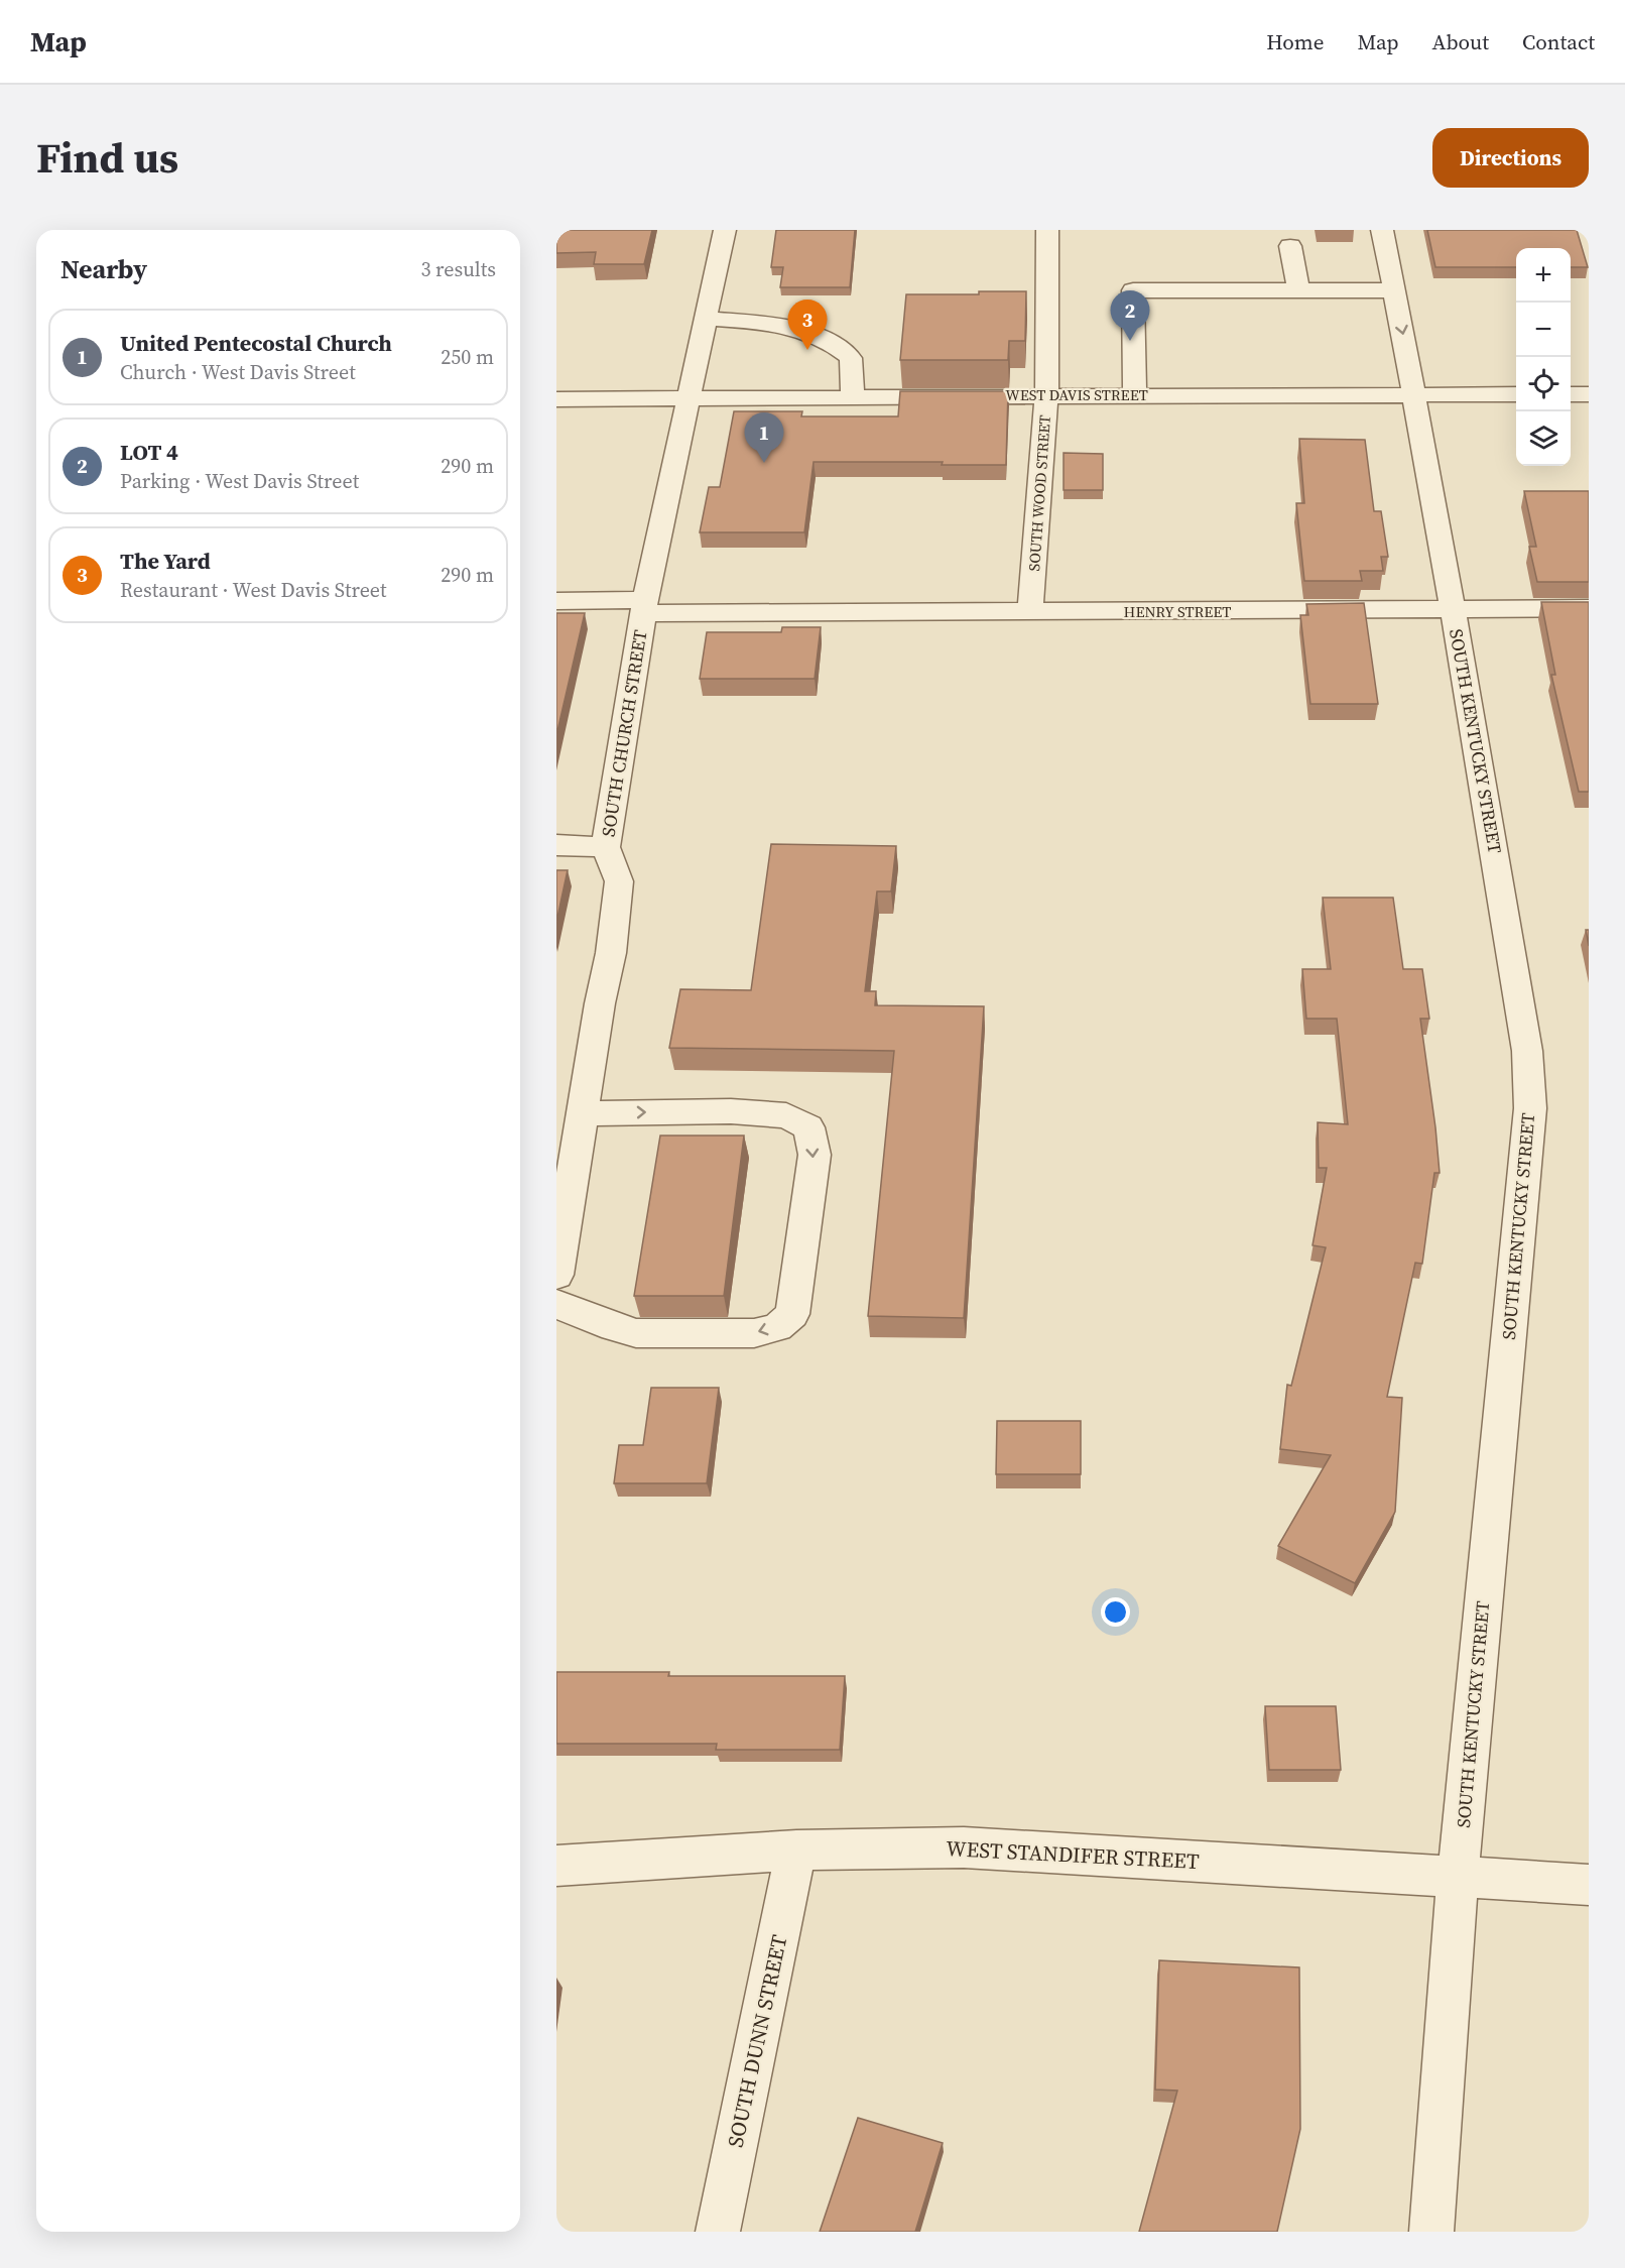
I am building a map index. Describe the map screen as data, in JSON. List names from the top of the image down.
{
  "streets": {
    "street": [
      "WEST DAVIS STREET",
      "SOUTH WOOD STREET",
      "HENRY STREET",
      "SOUTH CHURCH STREET",
      "SOUTH KENTUCKY STREET",
      "WEST STANDIFER STREET",
      "SOUTH DUNN STREET"
    ]
  },
  "crossings": [
    ["WEST DAVIS STREET", "SOUTH WOOD STREET"],
    ["WEST DAVIS STREET", "SOUTH CHURCH STREET"],
    ["WEST DAVIS STREET", "SOUTH KENTUCKY STREET"],
    ["SOUTH WOOD STREET", "HENRY STREET"],
    ["HENRY STREET", "SOUTH CHURCH STREET"],
    ["HENRY STREET", "SOUTH KENTUCKY STREET"],
    ["SOUTH KENTUCKY STREET", "WEST STANDIFER STREET"],
    ["WEST STANDIFER STREET", "SOUTH DUNN STREET"]
  ],
  "page": {
    "header": "Map",
    "nav": [
      "Home",
      "Map",
      "About",
      "Contact"
    ],
    "title": "Find us",
    "buttons": "Directions",
    "heading": ["Nearby", "3 results"],
    "map_buttons": ["+", "−"],
    "pins": ["2", "3", "1"],
    "list": [
      {
        "mark": "1",
        "name": "United Pentecostal Church",
        "note": "Church · West Davis Street",
        "value": "250 m"
      },
      {
        "mark": "2",
        "name": "LOT 4",
        "note": "Parking · West Davis Street",
        "value": "290 m"
      },
      {
        "mark": "3",
        "name": "The Yard",
        "note": "Restaurant · West Davis Street",
        "value": "290 m"
      }
    ]
  }
}
